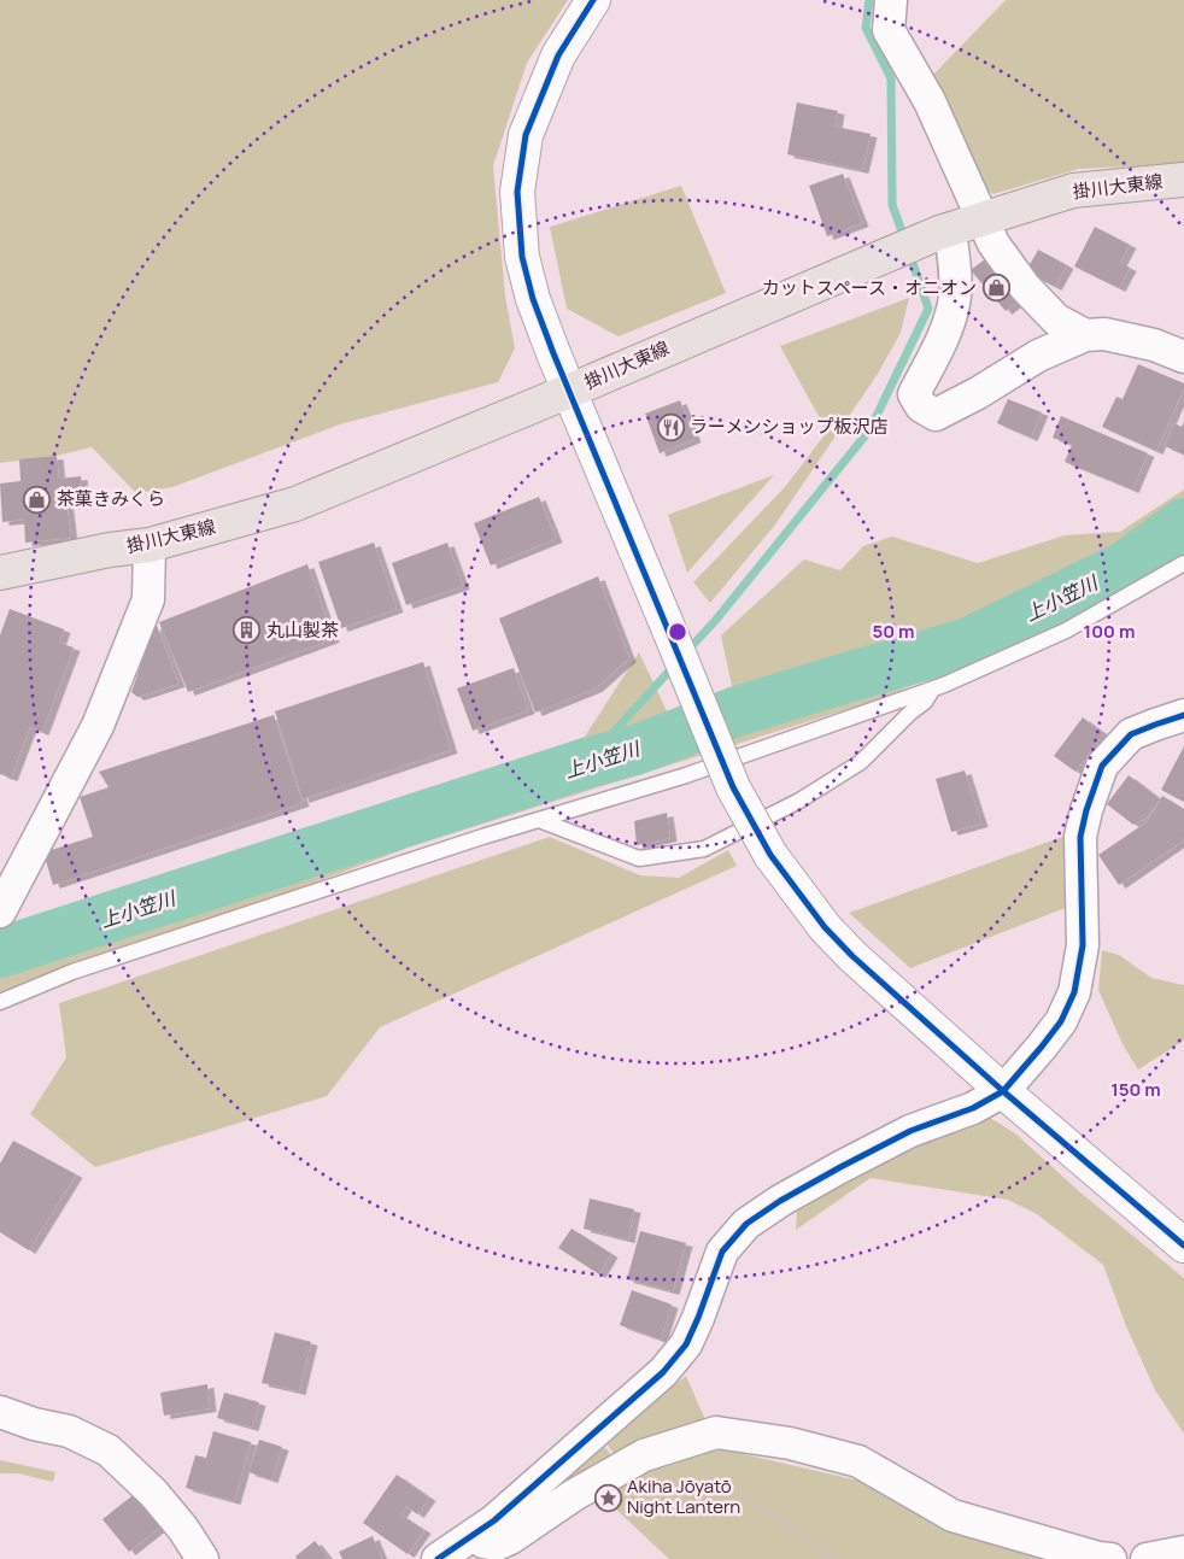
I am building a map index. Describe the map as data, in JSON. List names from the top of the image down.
{
  "streets": {
    "main road": ["掛川大東線"]
  },
  "water": ["上小笠川"],
  "places": {
    "shop": ["カットスペース・オニオン", "茶菓きみくら"],
    "restaurant": ["ラーメンショップ板沢店"],
    "building": ["丸山製茶"],
    "place": ["Akiha Jōyatō Night Lantern"]
  },
  "rings": ["50 m", "100 m", "150 m"]
}
